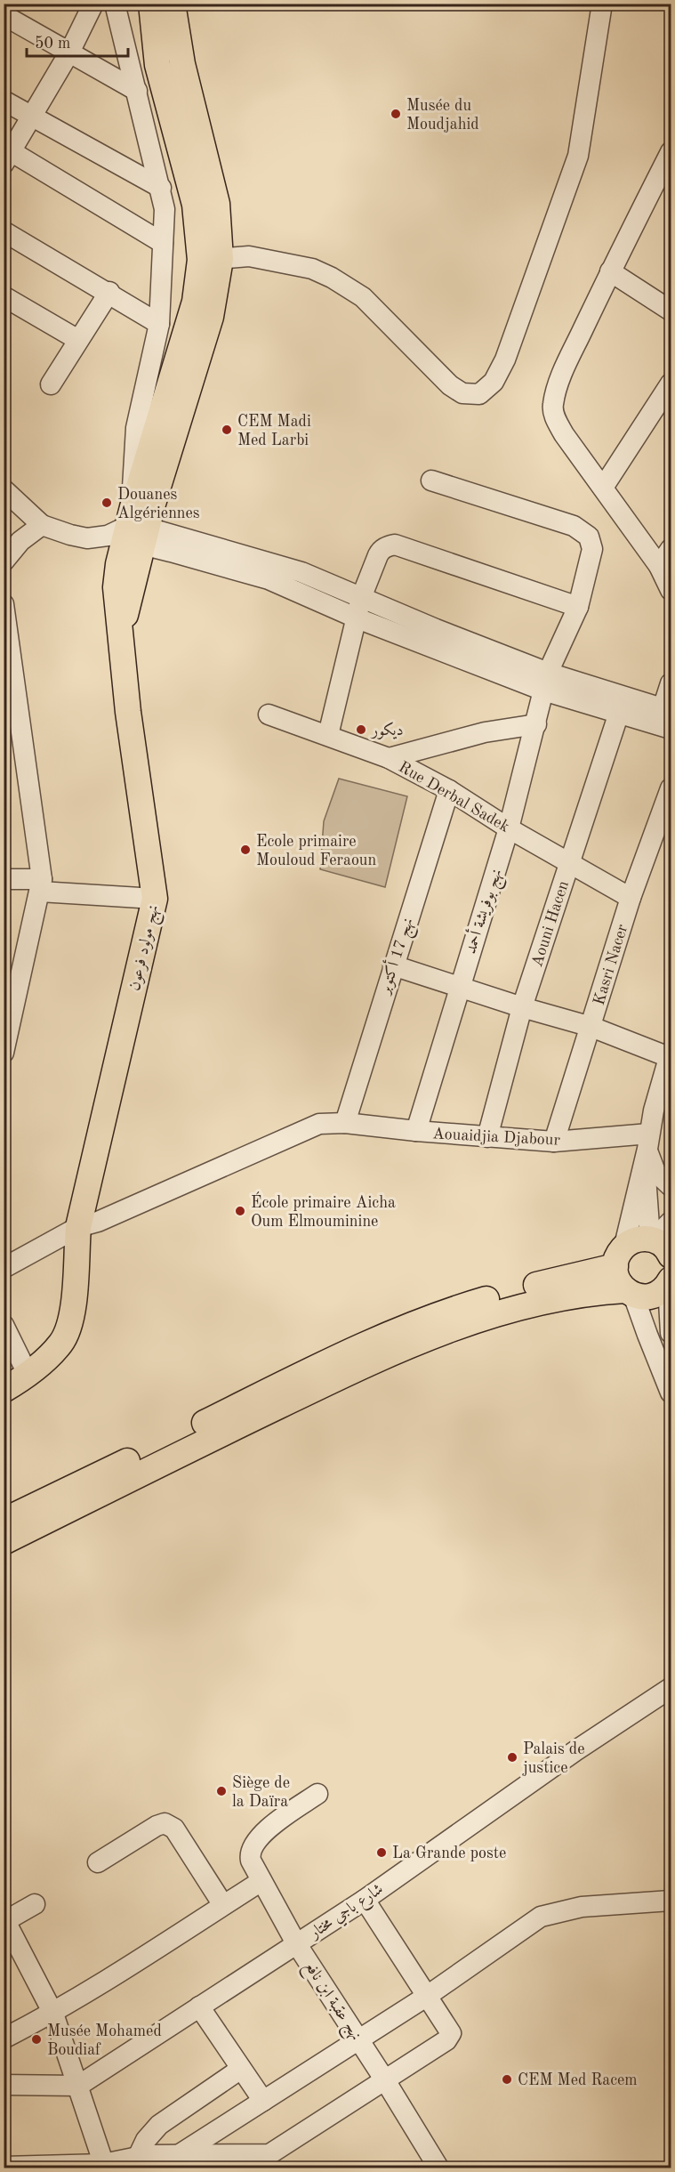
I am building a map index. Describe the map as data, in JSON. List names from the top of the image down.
{
  "streets": {
    "main road": ["نهج مولود فرعون"],
    "street": [
      "Rue Derbal Sadek",
      "نهج بوفريشة أحمد",
      "Aouni Hacen",
      "نهج 17 أكتوبر",
      "Kasri Nacer",
      "Aouaidjia Djabour",
      "شارع باجي مختار",
      "نهج عقبة ابن نافع"
    ]
  },
  "crossings": [
    ["Rue Derbal Sadek", "نهج بوفريشة أحمد"],
    ["Rue Derbal Sadek", "Aouni Hacen"],
    ["Rue Derbal Sadek", "نهج 17 أكتوبر"],
    ["Rue Derbal Sadek", "Kasri Nacer"],
    ["نهج بوفريشة أحمد", "Aouaidjia Djabour"],
    ["Aouni Hacen", "Aouaidjia Djabour"],
    ["نهج مولود فرعون", "Aouaidjia Djabour"],
    ["نهج 17 أكتوبر", "Aouaidjia Djabour"],
    ["Kasri Nacer", "Aouaidjia Djabour"],
    ["شارع باجي مختار", "نهج عقبة ابن نافع"]
  ],
  "places": [
    "Musée du Moudjahid",
    "CEM Madi Med Larbi",
    "Douanes Algériennes",
    "ديكور",
    "Ecole primaire Mouloud Feraoun",
    "École primaire Aicha Oum Elmouminine",
    "Palais de justice",
    "Siège de la Daïra",
    "La Grande poste",
    "Musée Mohamed Boudiaf",
    "CEM Med Racem"
  ],
  "scale_bar": "50 m"
}
